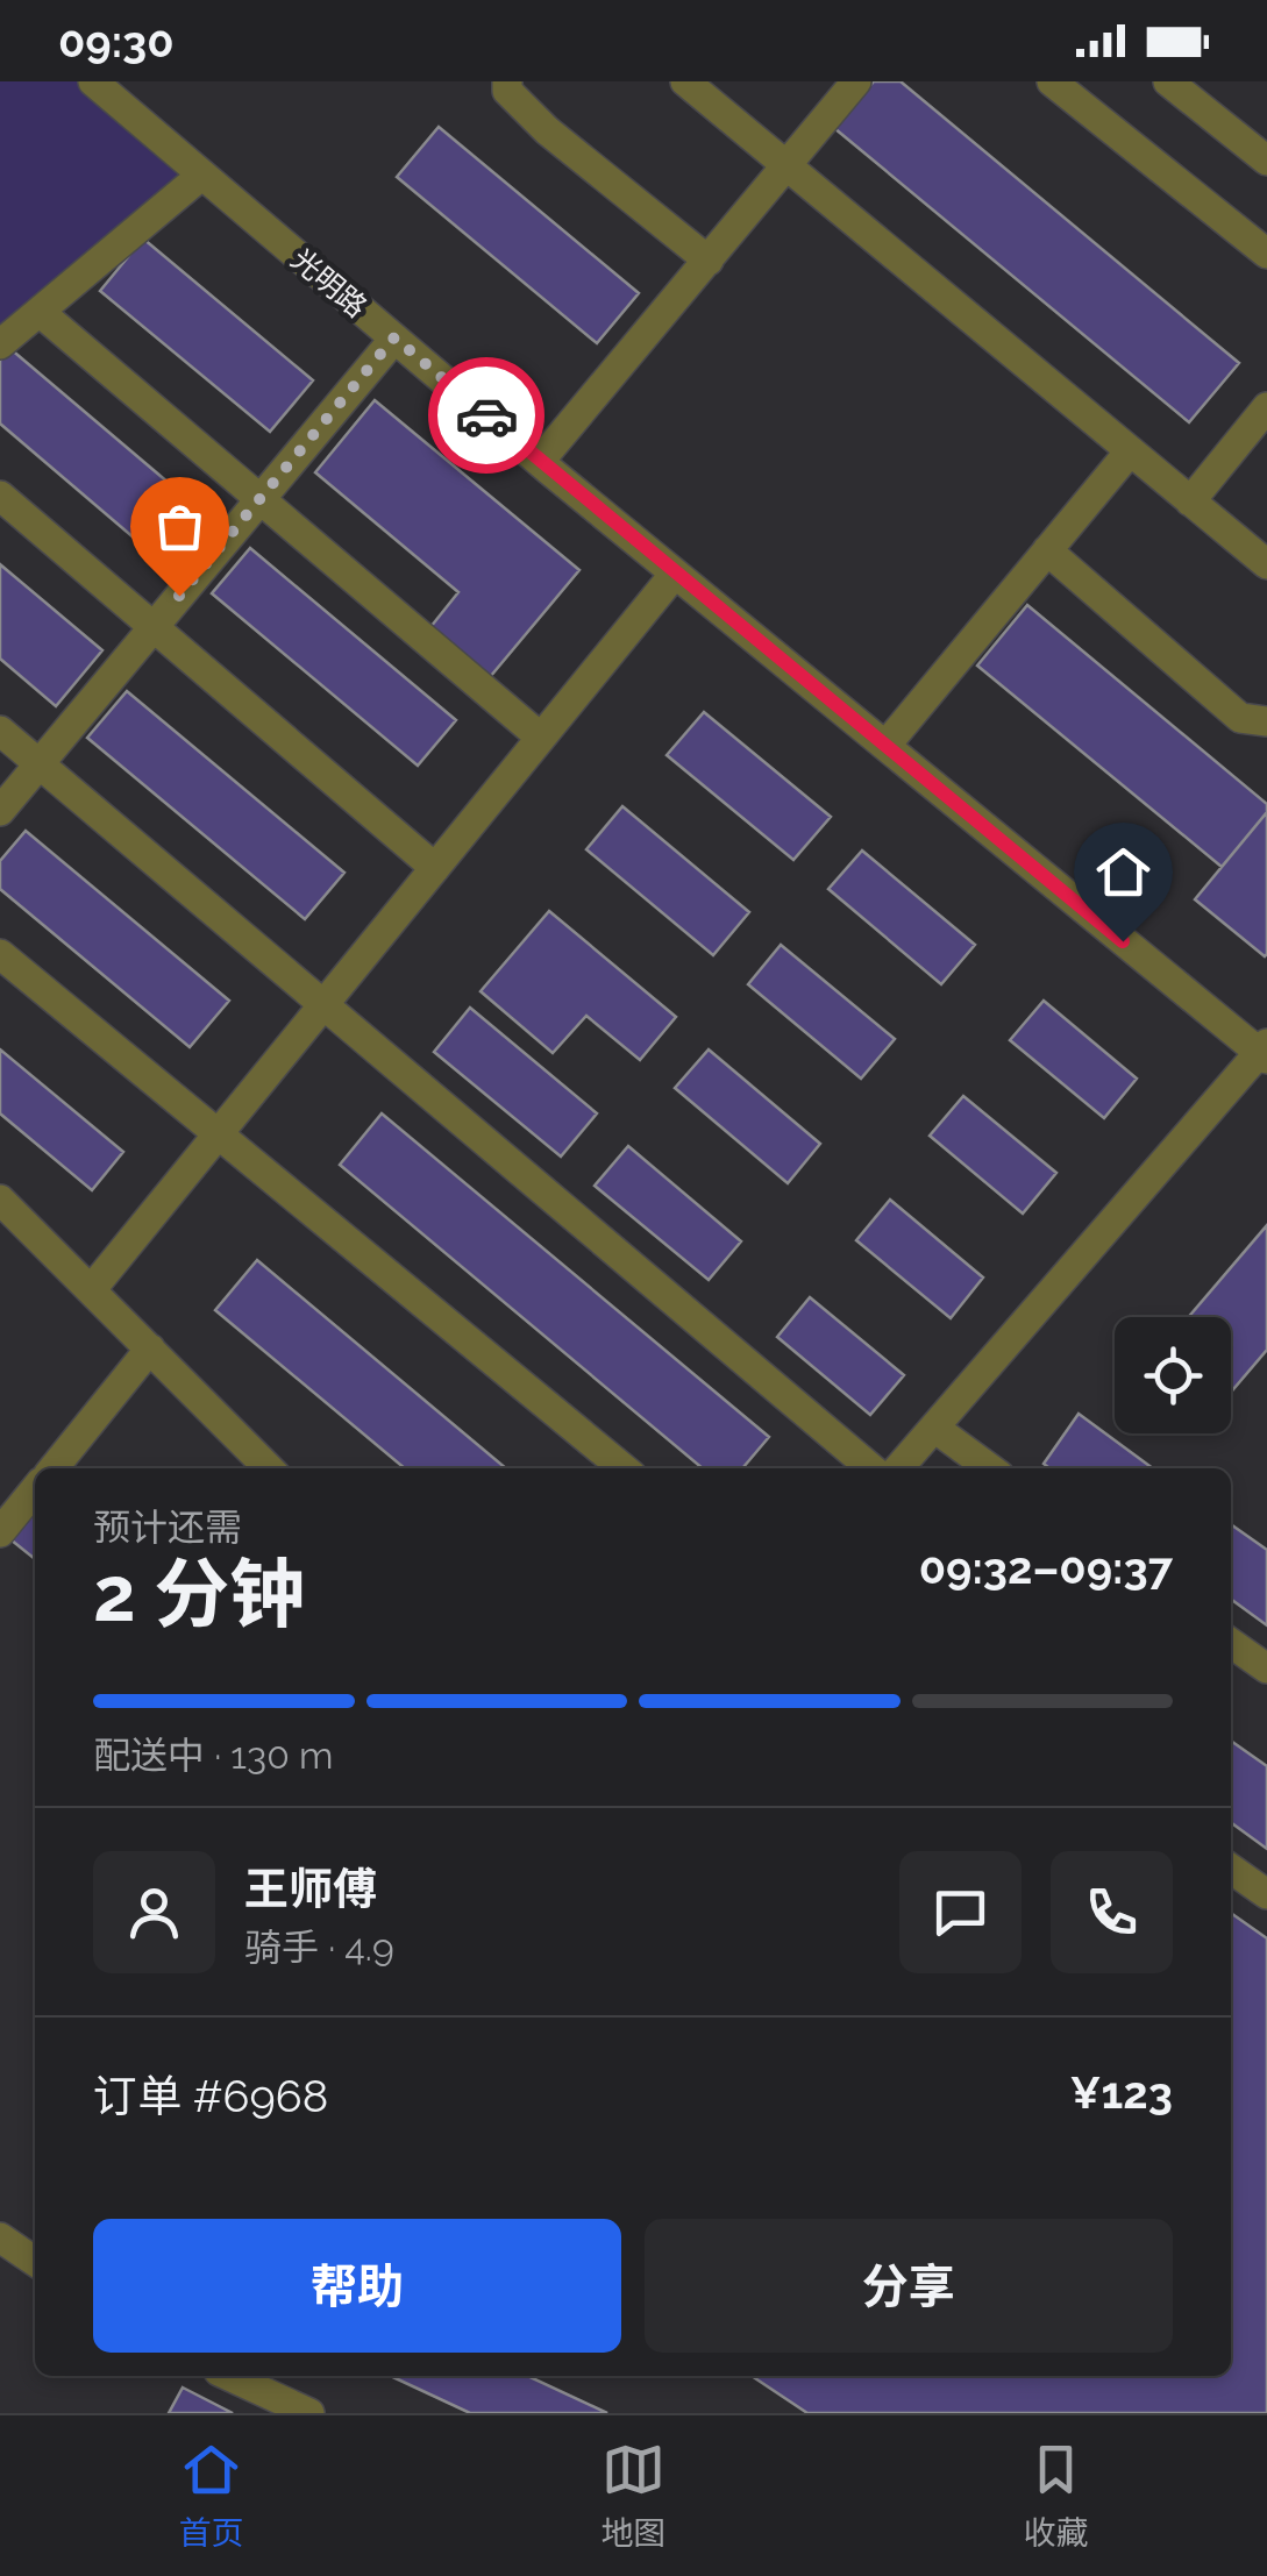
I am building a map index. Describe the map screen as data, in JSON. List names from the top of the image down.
{
  "streets": {
    "lane": ["光明路"]
  },
  "page": {
    "status": "09:30",
    "heading": ["2 分钟", "预计还需", "09:32–09:37"],
    "panel": [
      "王师傅",
      "骑手 · 4.9",
      "订单 #6968",
      "¥123"
    ],
    "bar": "配送中 · 130 m",
    "buttons": ["帮助", "分享"],
    "tabs": ["首页", "地图", "收藏"]
  }
}
